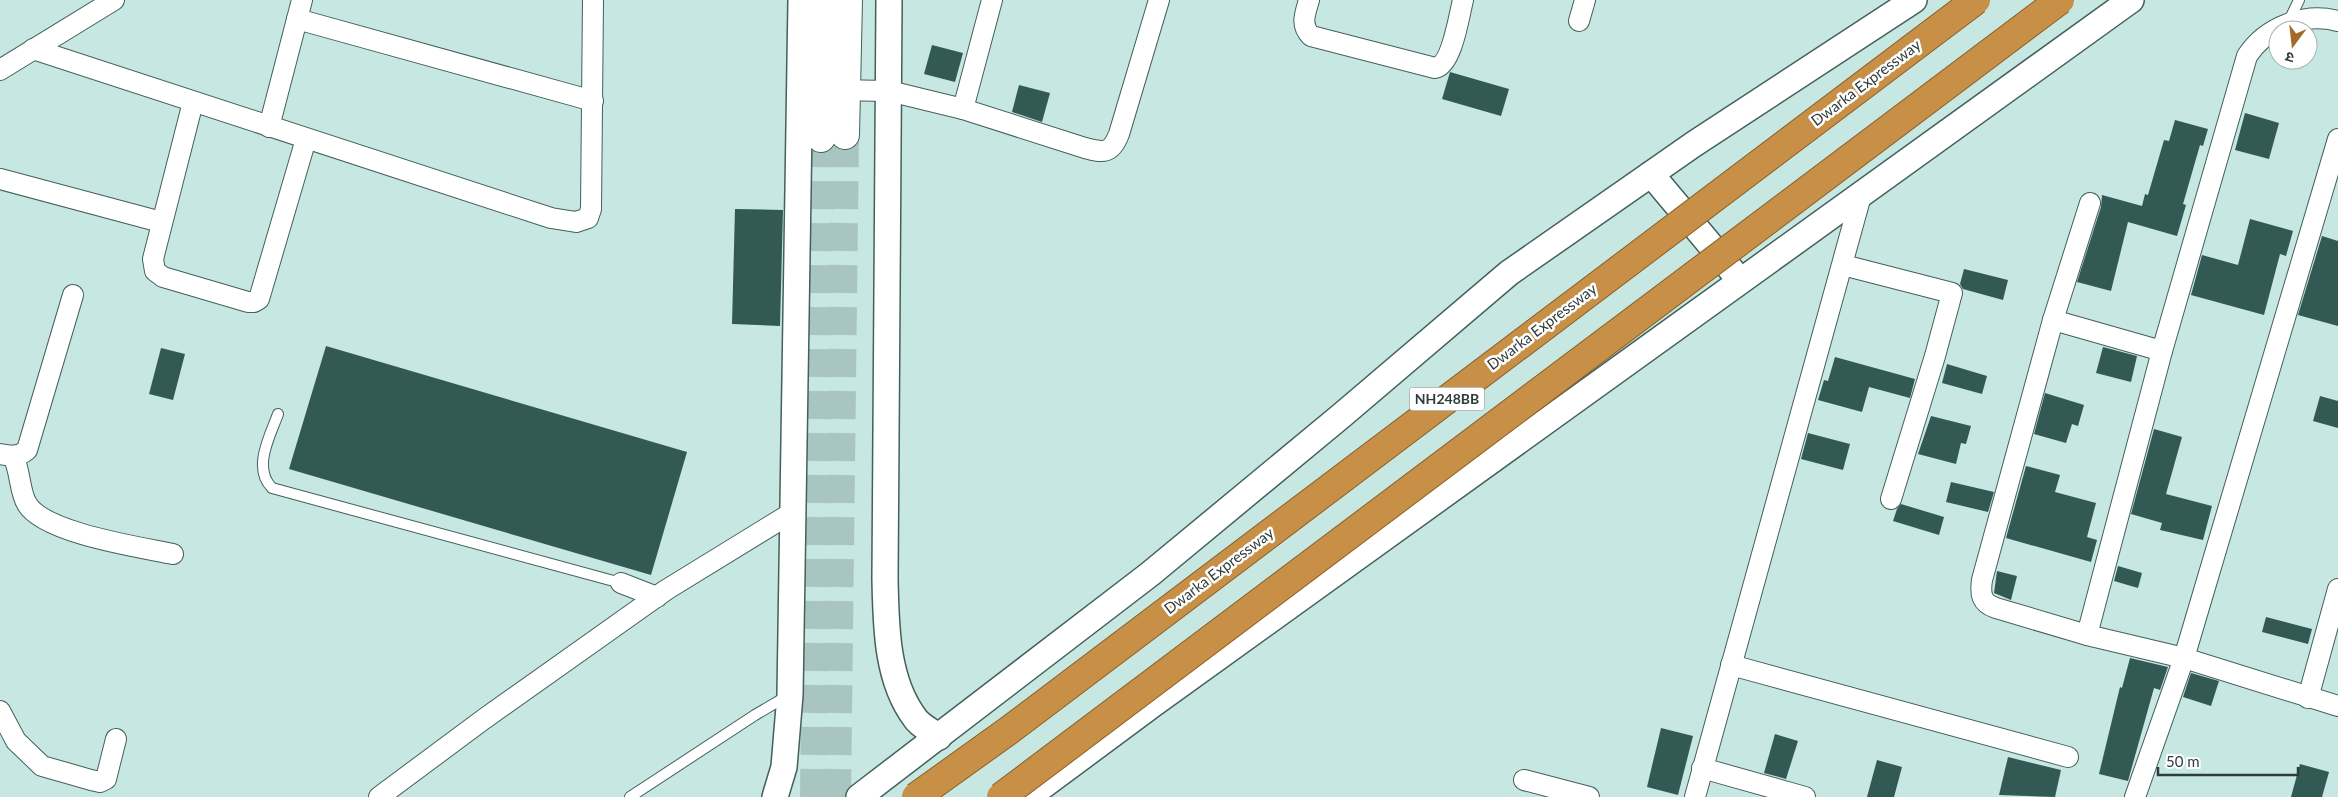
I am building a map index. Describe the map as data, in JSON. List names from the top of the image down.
{
  "streets": {
    "highway": ["Dwarka Expressway", "NH248BB"]
  },
  "scale_bar": "50 m",
  "north": "bottom"
}
